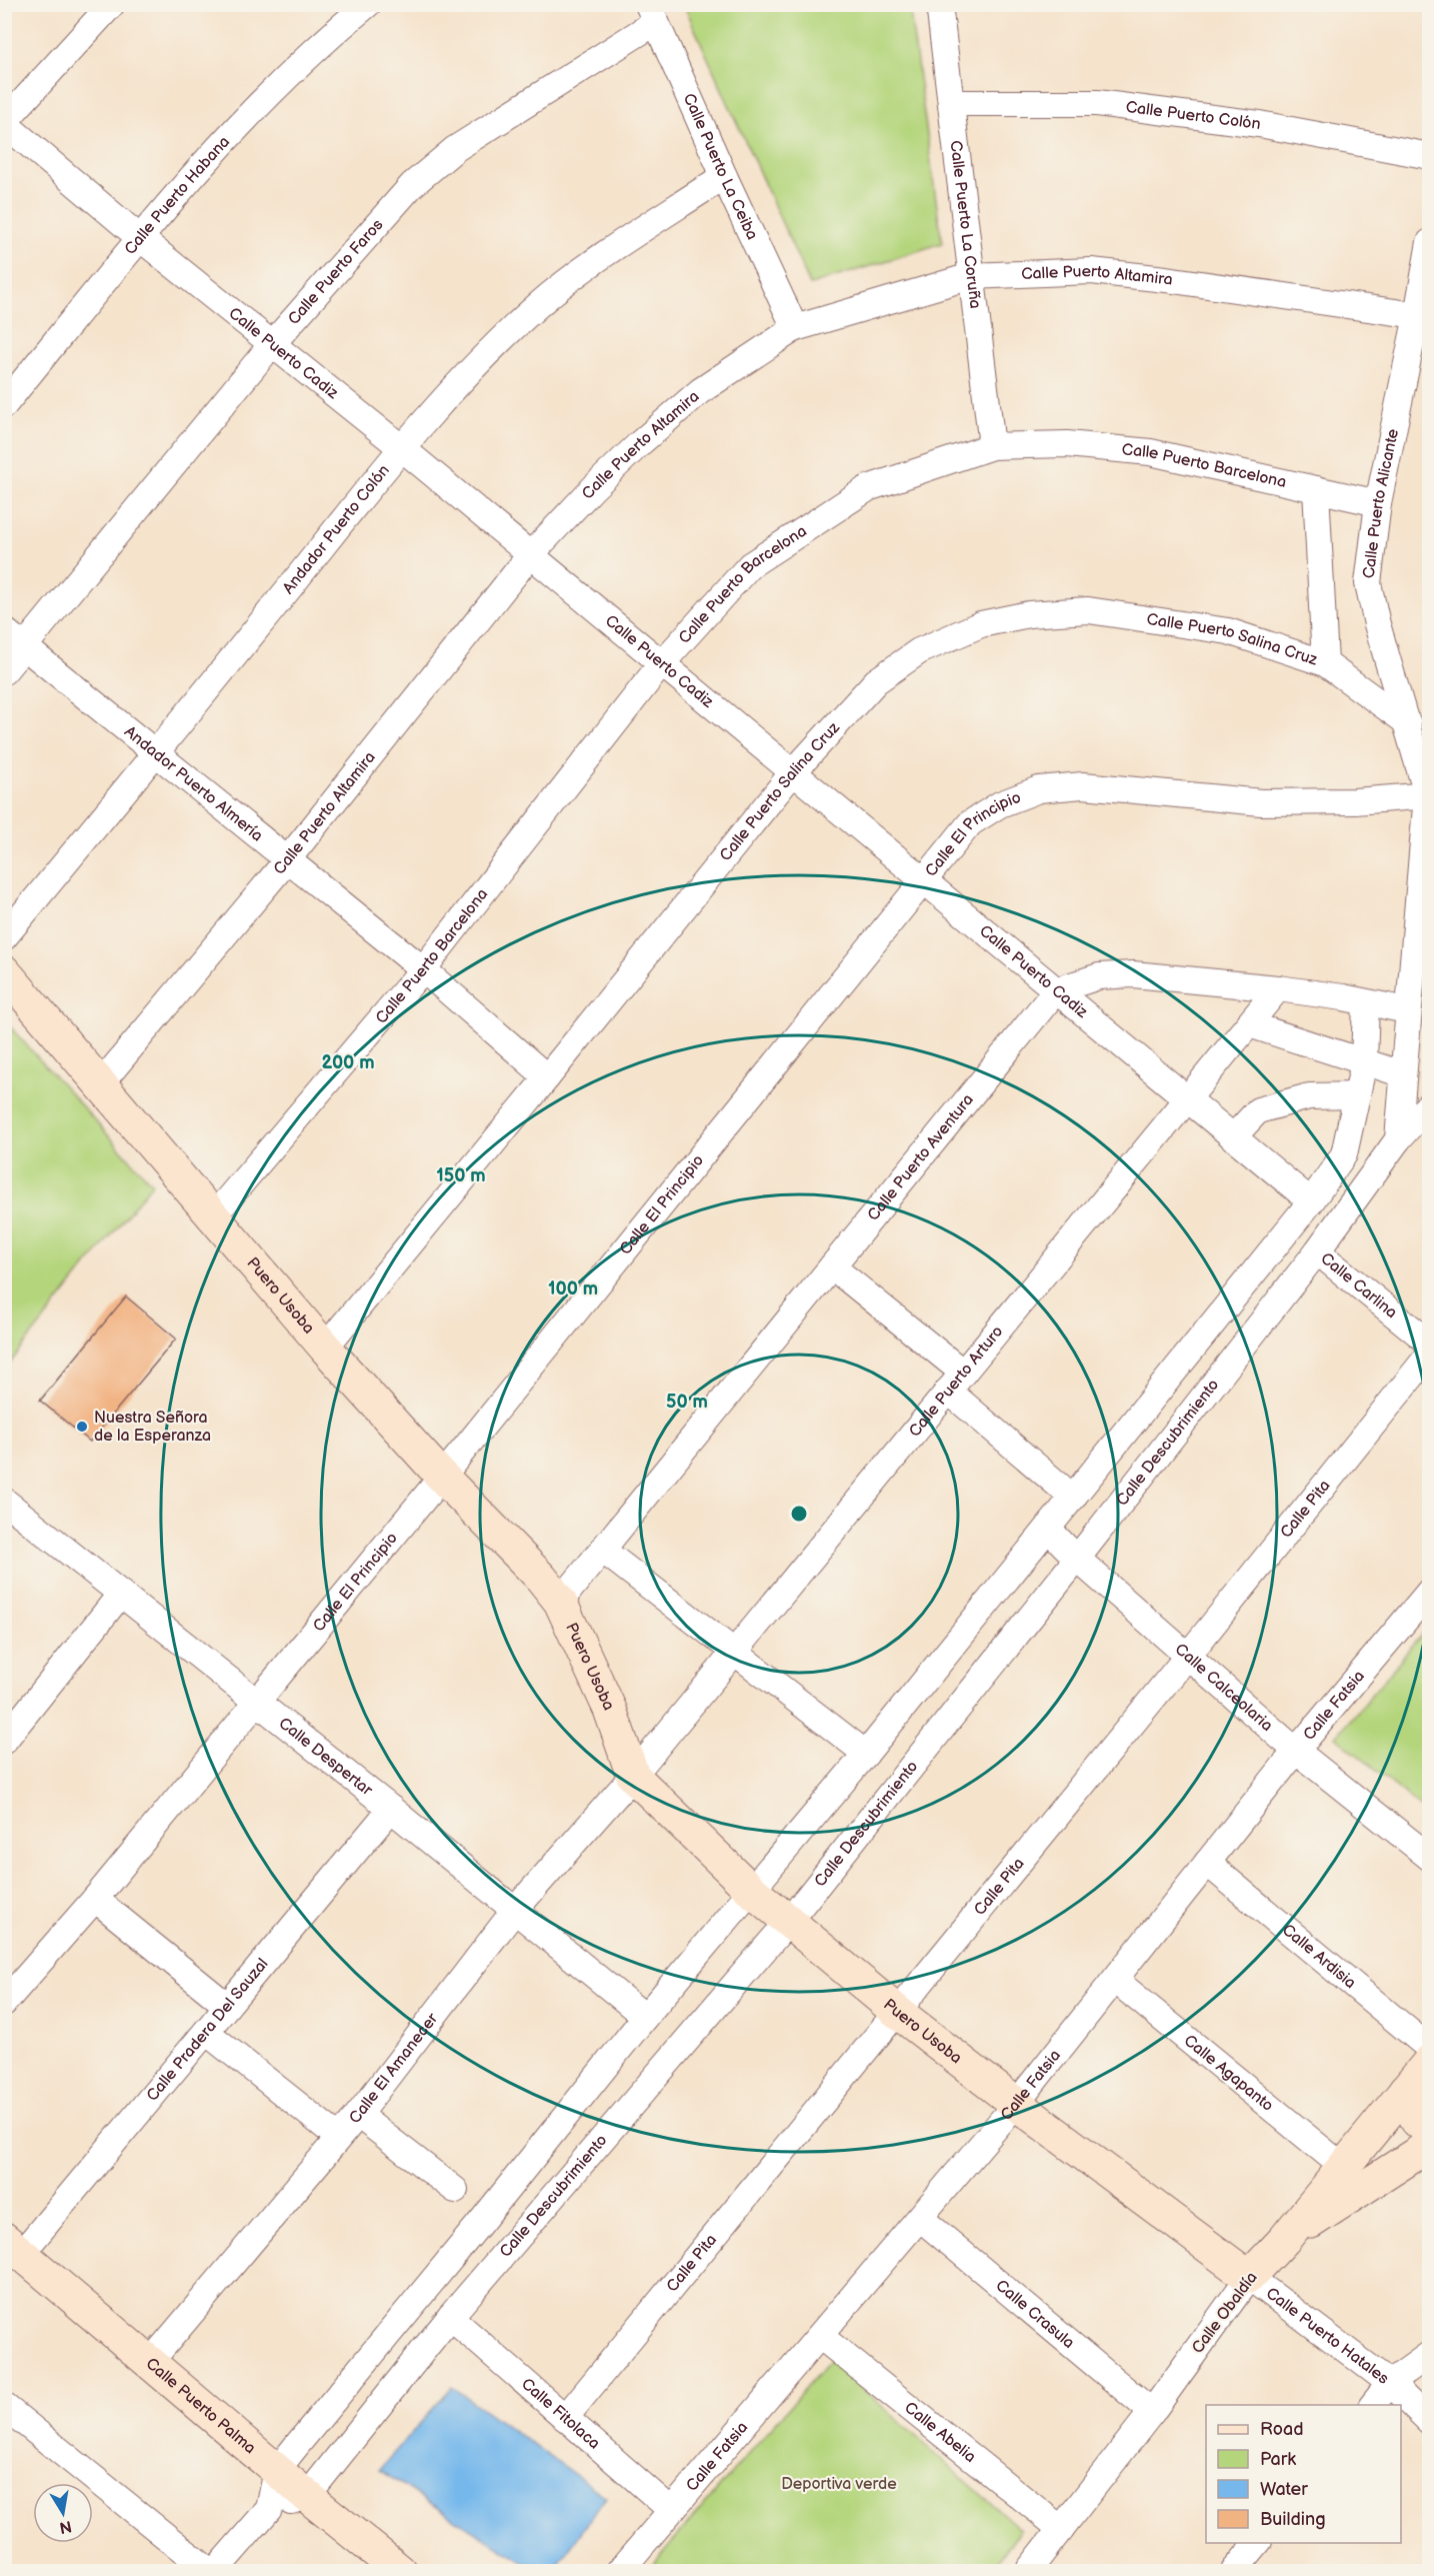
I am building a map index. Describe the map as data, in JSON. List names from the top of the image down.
{
  "streets": {
    "street": [
      "Calle Puerto Colón",
      "Calle Puerto La Ceiba",
      "Calle Puerto Habana",
      "Calle Puerto La Coruña",
      "Calle Puerto Faros",
      "Calle Puerto Altamira",
      "Calle Puerto Cadiz",
      "Calle Puerto Barcelona",
      "Calle Puerto Alicante",
      "Andador Puerto Colón",
      "Calle Puerto Salina Cruz",
      "Andador Puerto Almería",
      "Calle El Principio",
      "Calle Puerto Aventura",
      "Calle Carlina",
      "Puero Usoba",
      "Calle Puerto Arturo",
      "Calle Descubrimiento",
      "Calle Pita",
      "Calle Calceolaria",
      "Calle Fatsia",
      "Calle Despertar",
      "Calle Ardisia",
      "Calle Pradera Del Sauzal",
      "Calle El Amanecer",
      "Calle Agapanto",
      "Calle Obaldía",
      "Calle Crasula",
      "Calle Puerto Hatales",
      "Calle Puerto Palma",
      "Calle Fitolaca",
      "Calle Abelia"
    ]
  },
  "crossings": [
    ["Calle Puerto Colón", "Calle Puerto La Coruña"],
    ["Calle Puerto La Ceiba", "Calle Puerto Faros"],
    ["Calle Puerto La Ceiba", "Calle Puerto Altamira"],
    ["Calle Puerto La Ceiba", "Andador Puerto Colón"],
    ["Calle Puerto Habana", "Calle Puerto Cadiz"],
    ["Calle Puerto La Coruña", "Calle Puerto Altamira"],
    ["Calle Puerto La Coruña", "Calle Puerto Barcelona"],
    ["Calle Puerto Faros", "Calle Puerto Cadiz"],
    ["Calle Puerto Faros", "Andador Puerto Almería"],
    ["Calle Puerto Altamira", "Calle Puerto Cadiz"],
    ["Calle Puerto Altamira", "Calle Puerto Alicante"],
    ["Calle Puerto Altamira", "Andador Puerto Almería"],
    ["Calle Puerto Altamira", "Puero Usoba"],
    ["Calle Puerto Cadiz", "Calle Puerto Barcelona"],
    ["Calle Puerto Cadiz", "Andador Puerto Colón"],
    ["Calle Puerto Cadiz", "Calle Puerto Salina Cruz"],
    ["Calle Puerto Cadiz", "Calle El Principio"],
    ["Calle Puerto Cadiz", "Calle Puerto Aventura"],
    ["Calle Puerto Cadiz", "Calle Puerto Arturo"],
    ["Calle Puerto Barcelona", "Calle Puerto Alicante"],
    ["Calle Puerto Barcelona", "Andador Puerto Almería"],
    ["Calle Puerto Barcelona", "Puero Usoba"],
    ["Calle Puerto Alicante", "Calle Puerto Salina Cruz"],
    ["Calle Puerto Alicante", "Calle El Principio"],
    ["Andador Puerto Colón", "Andador Puerto Almería"],
    ["Calle Puerto Salina Cruz", "Andador Puerto Almería"],
    ["Calle Puerto Salina Cruz", "Puero Usoba"],
    ["Calle El Principio", "Puero Usoba"],
    ["Calle El Principio", "Calle Despertar"],
    ["Calle Puerto Aventura", "Puero Usoba"],
    ["Calle Carlina", "Calle Descubrimiento"],
    ["Puero Usoba", "Calle Puerto Arturo"],
    ["Puero Usoba", "Calle Descubrimiento"],
    ["Puero Usoba", "Calle Pita"],
    ["Puero Usoba", "Calle Fatsia"],
    ["Puero Usoba", "Calle El Amanecer"],
    ["Puero Usoba", "Calle Obaldía"],
    ["Puero Usoba", "Calle Puerto Hatales"],
    ["Calle Puerto Arturo", "Calle El Amanecer"],
    ["Calle Descubrimiento", "Calle Calceolaria"],
    ["Calle Descubrimiento", "Calle Puerto Palma"],
    ["Calle Descubrimiento", "Calle Fitolaca"],
    ["Calle Pita", "Calle Calceolaria"],
    ["Calle Pita", "Calle Fitolaca"],
    ["Calle Calceolaria", "Calle Fatsia"],
    ["Calle Fatsia", "Calle Ardisia"],
    ["Calle Fatsia", "Calle Agapanto"],
    ["Calle Fatsia", "Calle Crasula"],
    ["Calle Fatsia", "Calle Fitolaca"],
    ["Calle Fatsia", "Calle Abelia"],
    ["Calle Despertar", "Calle Pradera Del Sauzal"],
    ["Calle Despertar", "Calle El Amanecer"],
    ["Calle Pradera Del Sauzal", "Calle Puerto Palma"],
    ["Calle El Amanecer", "Calle Puerto Palma"],
    ["Calle Agapanto", "Calle Obaldía"],
    ["Calle Obaldía", "Calle Crasula"],
    ["Calle Obaldía", "Calle Puerto Hatales"],
    ["Calle Obaldía", "Calle Abelia"]
  ],
  "parks": ["Deportiva verde"],
  "places": ["Nuestra Señora de la Esperanza"],
  "legend": [
    "Road",
    "Park",
    "Water",
    "Building"
  ],
  "north": "bottom",
  "rings": [
    "200 m",
    "150 m",
    "100 m",
    "50 m"
  ]
}
